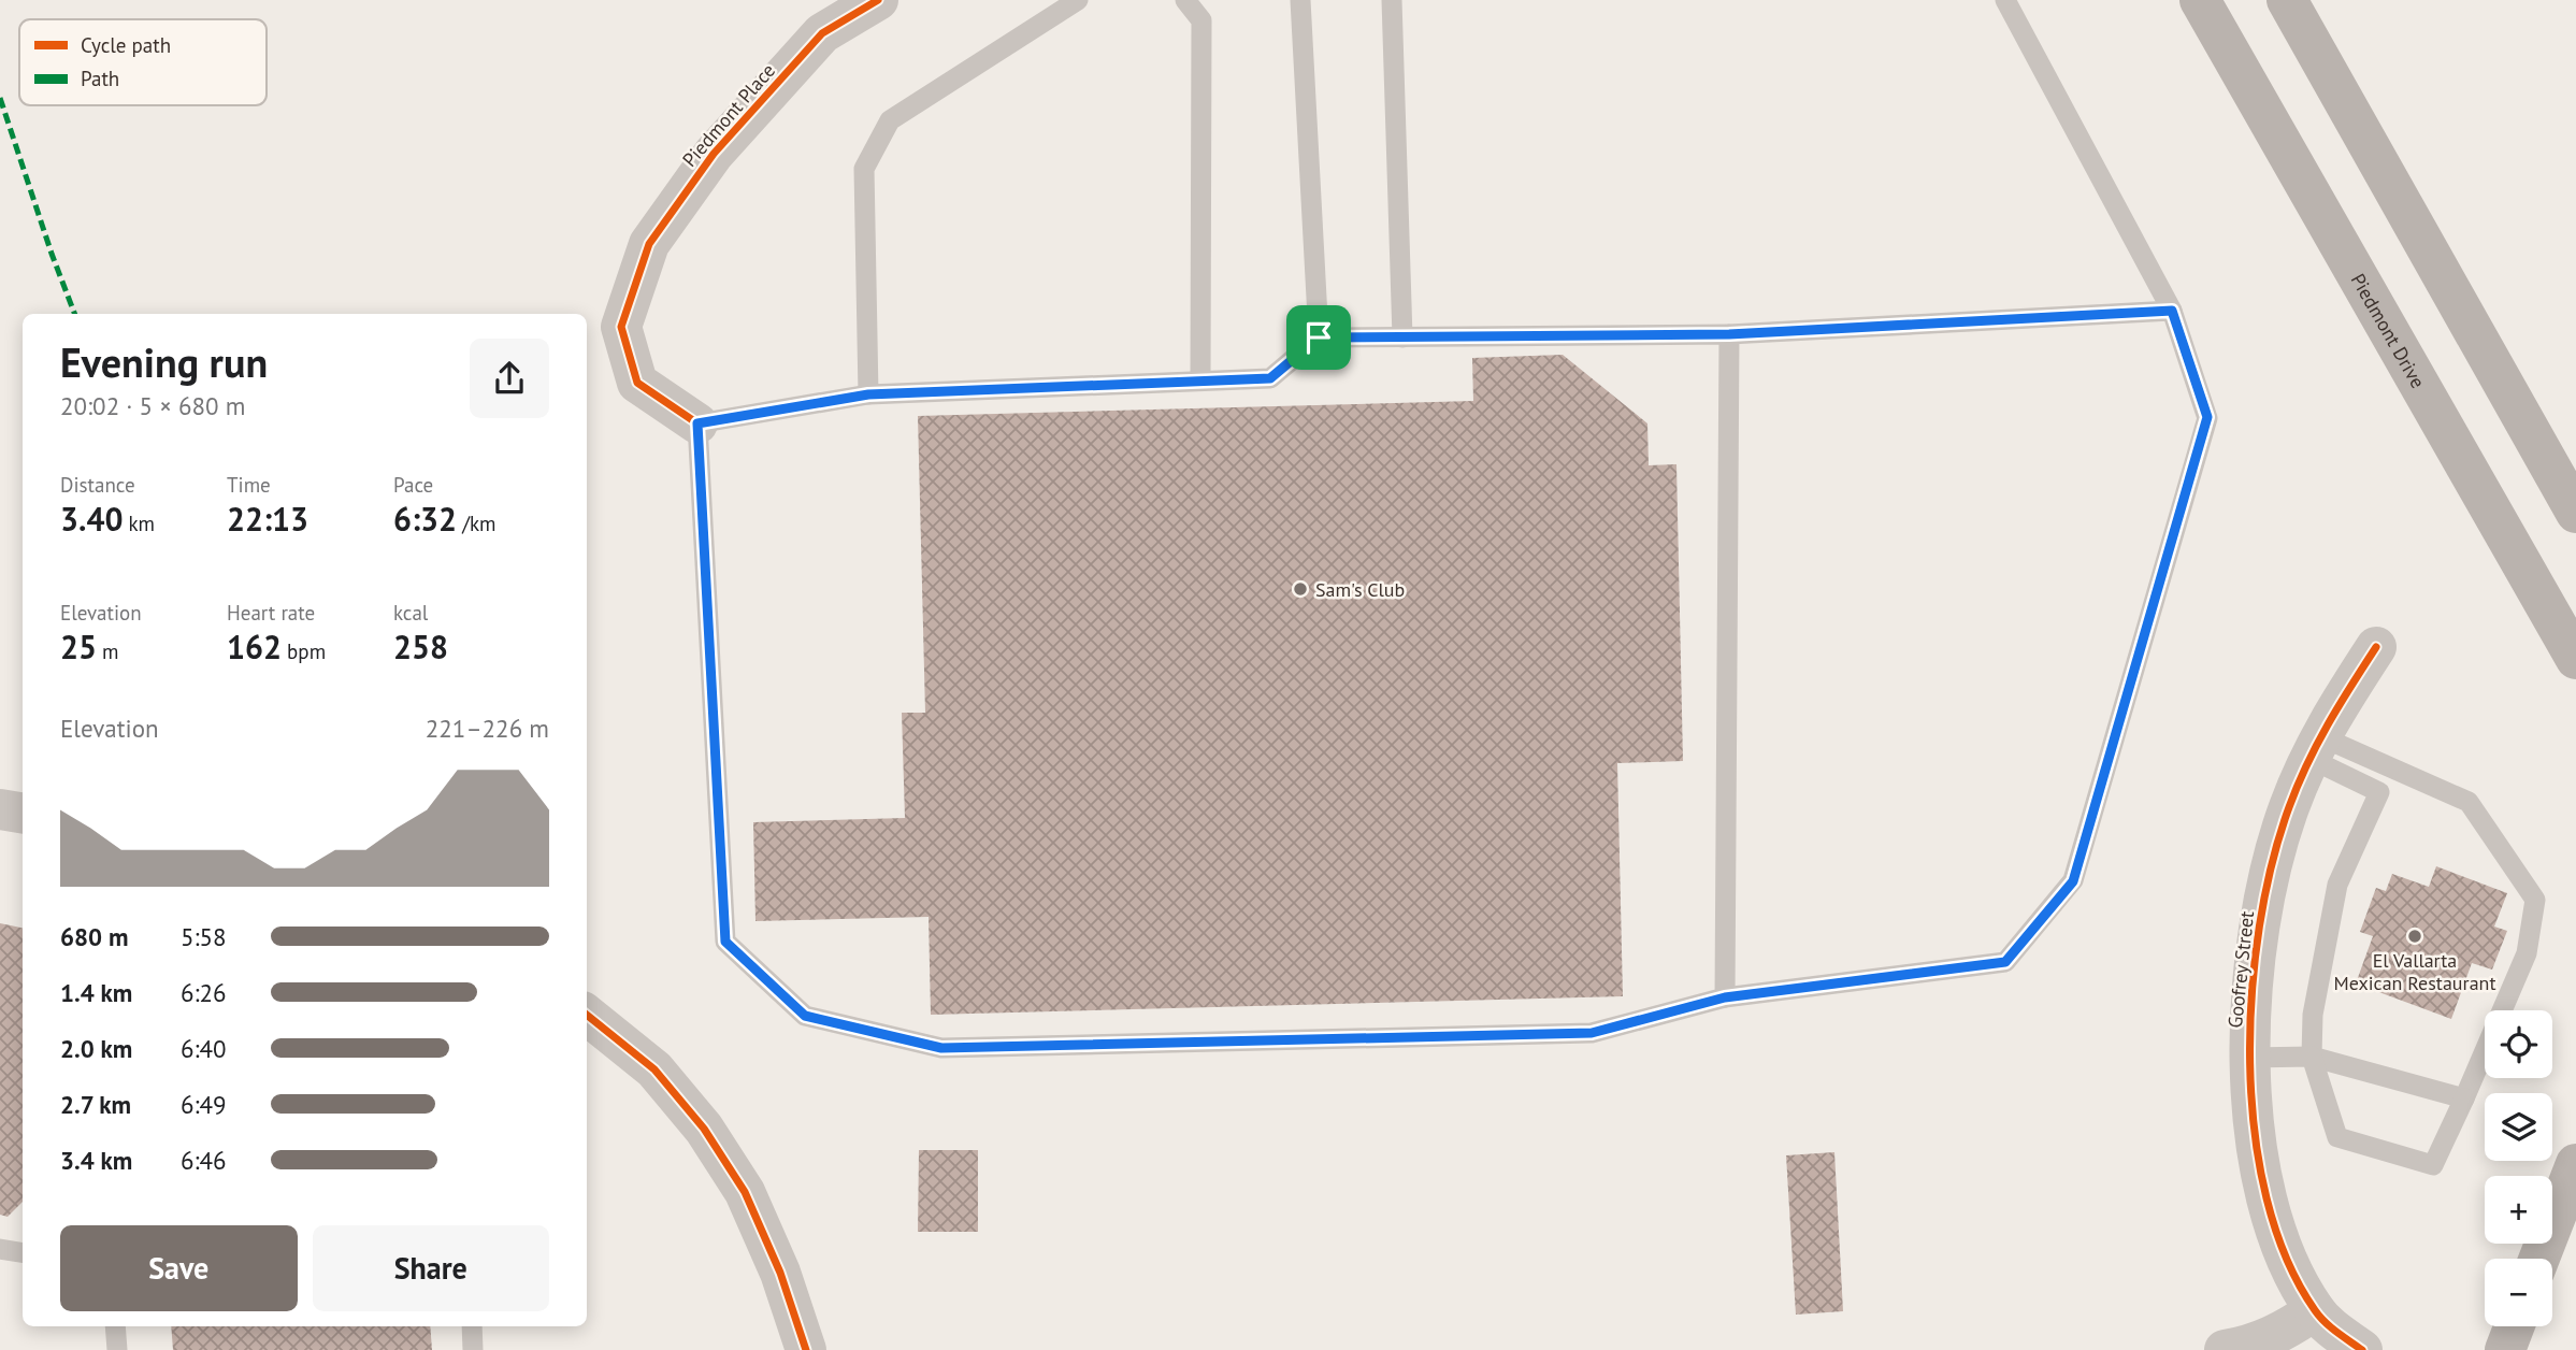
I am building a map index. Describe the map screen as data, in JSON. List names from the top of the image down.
{
  "streets": {
    "main road": ["Piedmont Drive"],
    "street": ["Piedmont Place", "Goofrey Street"]
  },
  "places": ["Sam's Club", "El Vallarta Mexican Restaurant"],
  "legend": ["Cycle path", "Path"],
  "page": {
    "heading": ["Evening run", "20:02 · 5 × 680 m"],
    "stats": [
      ["Distance", "3.40 km"],
      ["Time", "22:13"],
      ["Pace", "6:32 /km"],
      ["Elevation", "25 m"],
      ["Heart rate", "162 bpm"],
      ["kcal", "258"]
    ],
    "chart": ["Elevation", "221–226 m"],
    "list": [
      {
        "name": "680 m",
        "note": "5:58"
      },
      {
        "name": "1.4 km",
        "note": "6:26"
      },
      {
        "name": "2.0 km",
        "note": "6:40"
      },
      {
        "name": "2.7 km",
        "note": "6:49"
      },
      {
        "name": "3.4 km",
        "note": "6:46"
      }
    ],
    "map_buttons": ["+", "−"],
    "buttons": ["Save", "Share"]
  }
}
